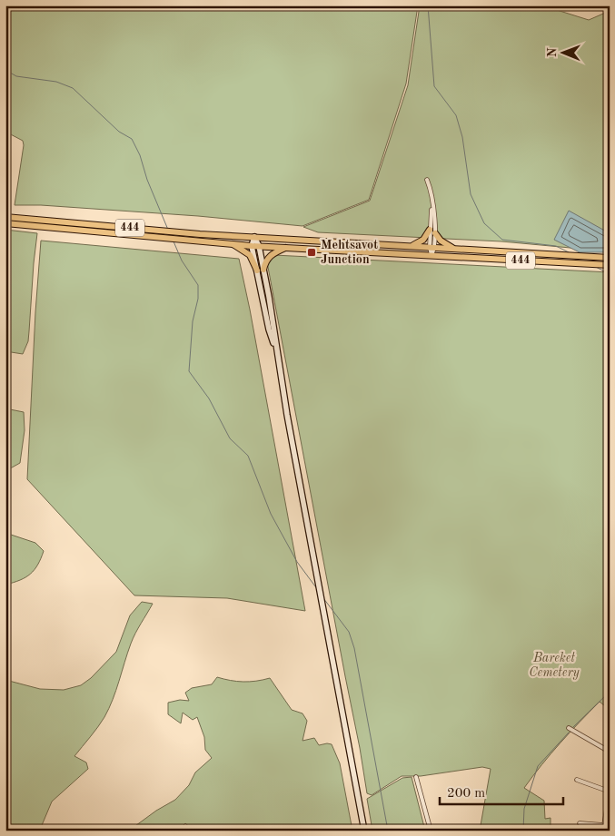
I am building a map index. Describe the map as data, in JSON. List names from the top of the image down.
{
  "streets": {
    "main road": ["444"]
  },
  "parks": ["Bareket Cemetery"],
  "places": {
    "transit": ["Mehtsavot Junction"]
  },
  "scale_bar": "200 m",
  "north": "left"
}
